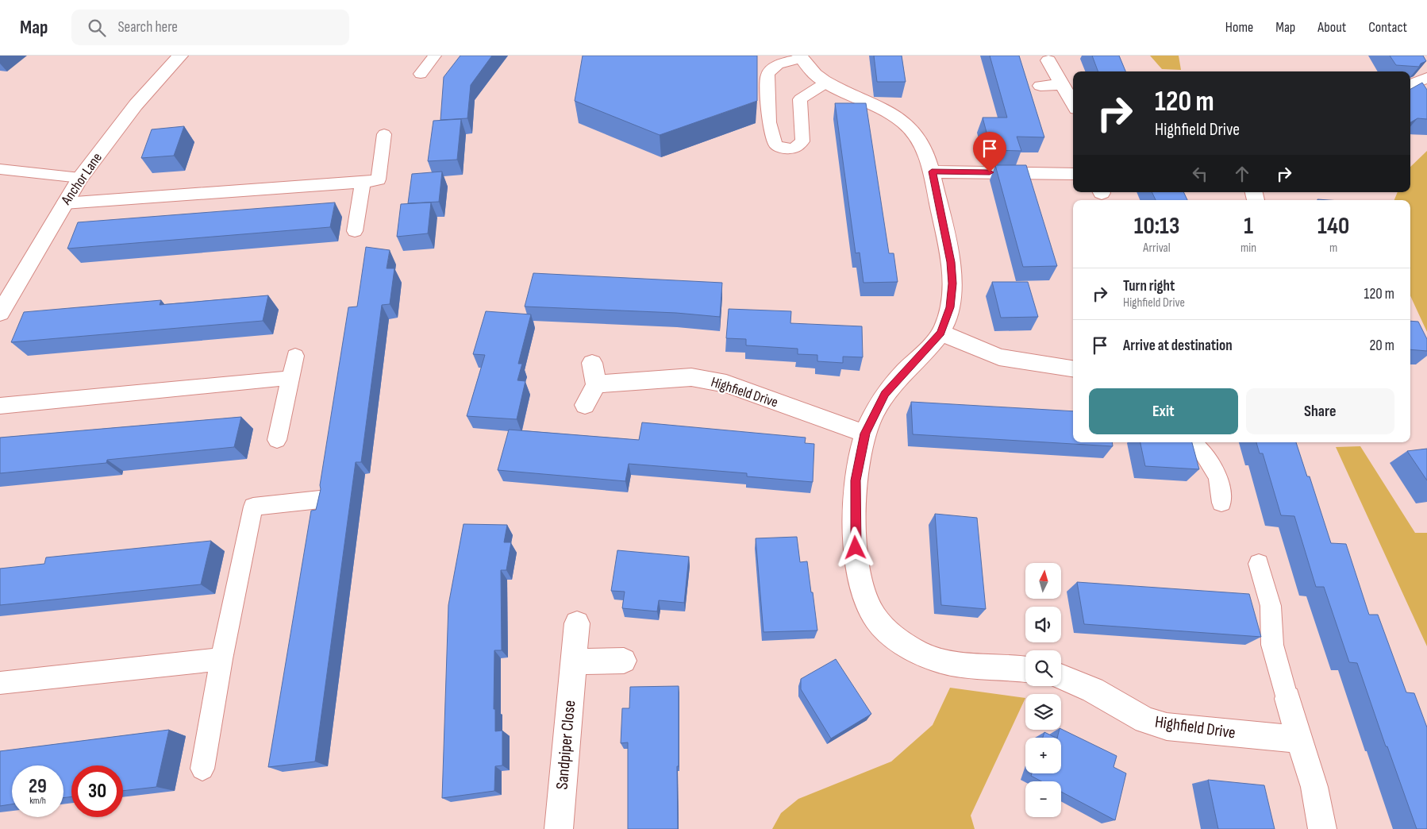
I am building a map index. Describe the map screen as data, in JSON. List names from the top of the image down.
{
  "streets": {
    "street": ["Anchor Lane", "Highfield Drive", "Sandpiper Close"]
  },
  "north": "top",
  "page": {
    "header": "Map",
    "search": "Search here",
    "nav": [
      "Home",
      "Map",
      "About",
      "Contact"
    ],
    "turn": ["120 m", "Highfield Drive"],
    "eta": [
      "10:13",
      "Arrival",
      "1",
      "min",
      "140",
      "m"
    ],
    "list": [
      {
        "name": "Turn right",
        "note": "Highfield Drive",
        "value": "120 m"
      },
      {
        "name": "Arrive at destination",
        "value": "20 m"
      }
    ],
    "buttons": ["Exit", "Share"],
    "map_buttons": ["+", "−"],
    "speed": "29 km/h",
    "limit": "30"
  }
}
